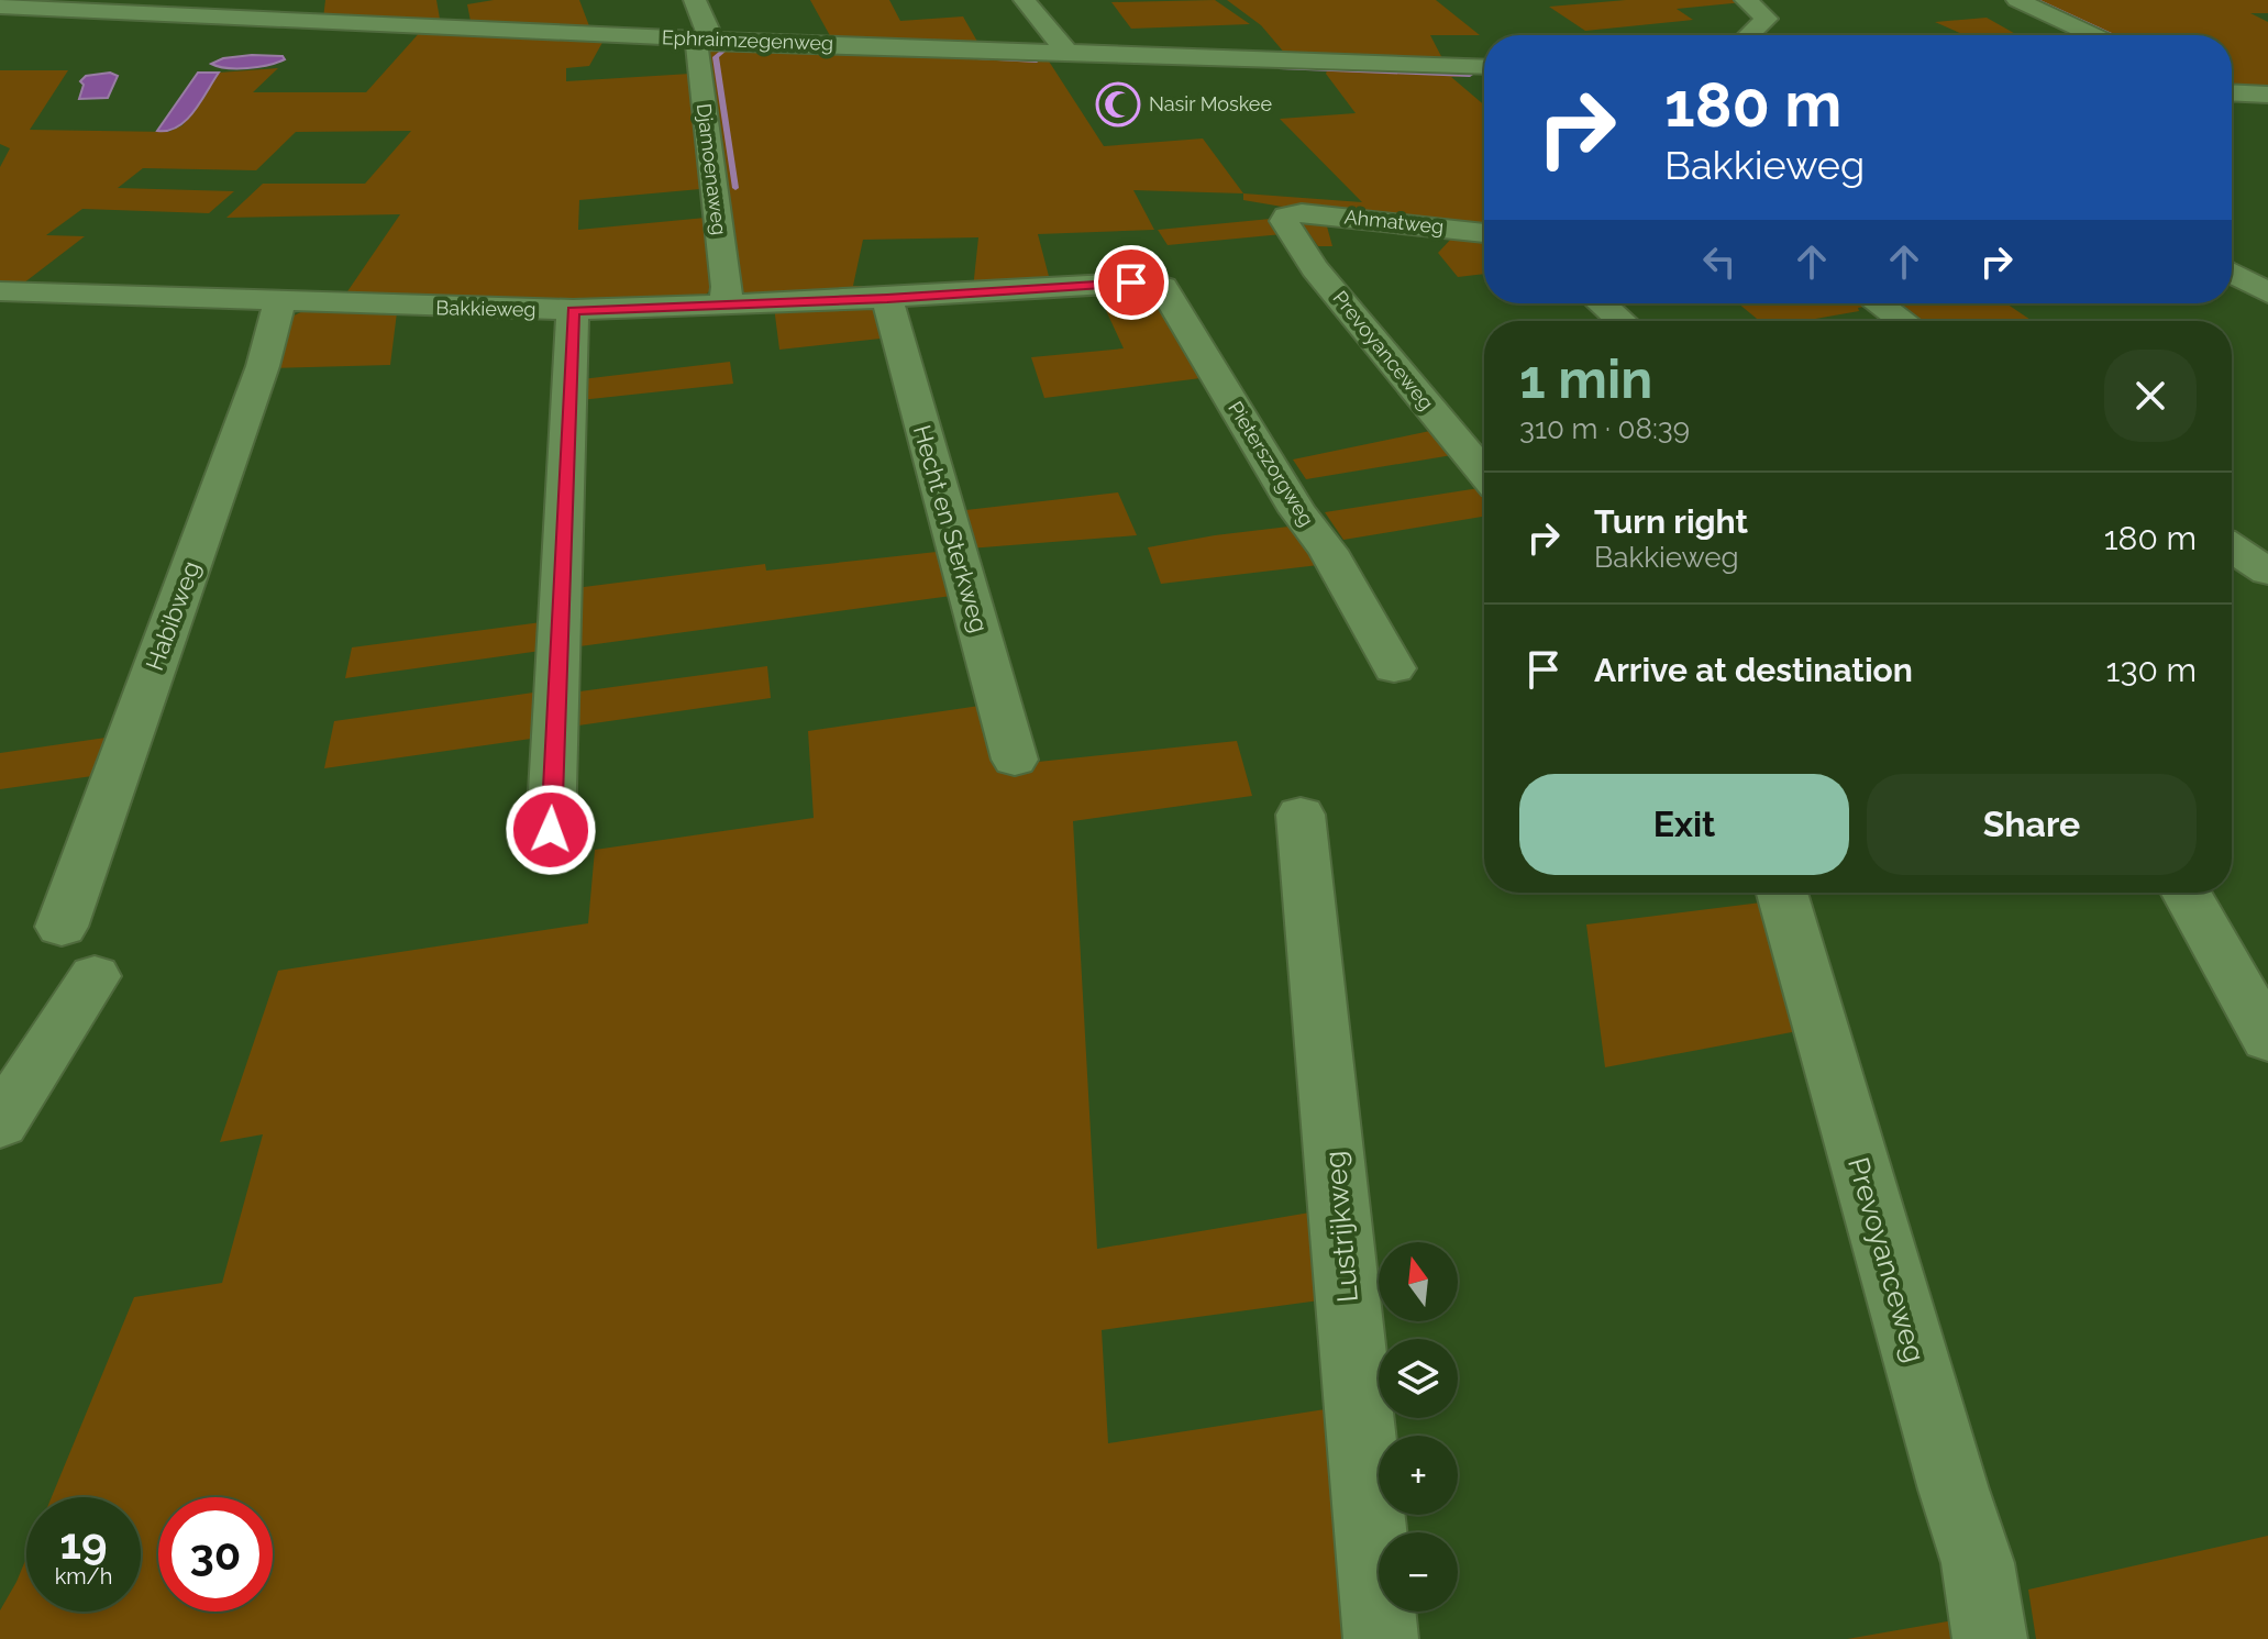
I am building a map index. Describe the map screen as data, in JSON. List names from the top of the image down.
{
  "streets": {
    "street": [
      "Ephraimzegenweg",
      "Djamoenaweg",
      "Ahmatweg",
      "Bakkieweg",
      "Prevoyanceweg",
      "Pieterszorgweg",
      "Hecht en Sterkweg",
      "Habibweg",
      "Lustrijkweg"
    ]
  },
  "crossings": [
    ["Ephraimzegenweg", "Djamoenaweg"],
    ["Djamoenaweg", "Bakkieweg"],
    ["Ahmatweg", "Prevoyanceweg"],
    ["Bakkieweg", "Pieterszorgweg"],
    ["Bakkieweg", "Hecht en Sterkweg"],
    ["Bakkieweg", "Habibweg"]
  ],
  "places": {
    "mosque": ["Nasir Moskee"]
  },
  "north": "top",
  "page": {
    "turn": ["180 m", "Bakkieweg"],
    "heading": ["1 min", "310 m · 08:39"],
    "list": [
      {
        "name": "Turn right",
        "note": "Bakkieweg",
        "value": "180 m"
      },
      {
        "name": "Arrive at destination",
        "value": "130 m"
      }
    ],
    "buttons": ["Exit", "Share"],
    "map_buttons": ["+", "−"],
    "speed": "19 km/h",
    "limit": "30"
  }
}
